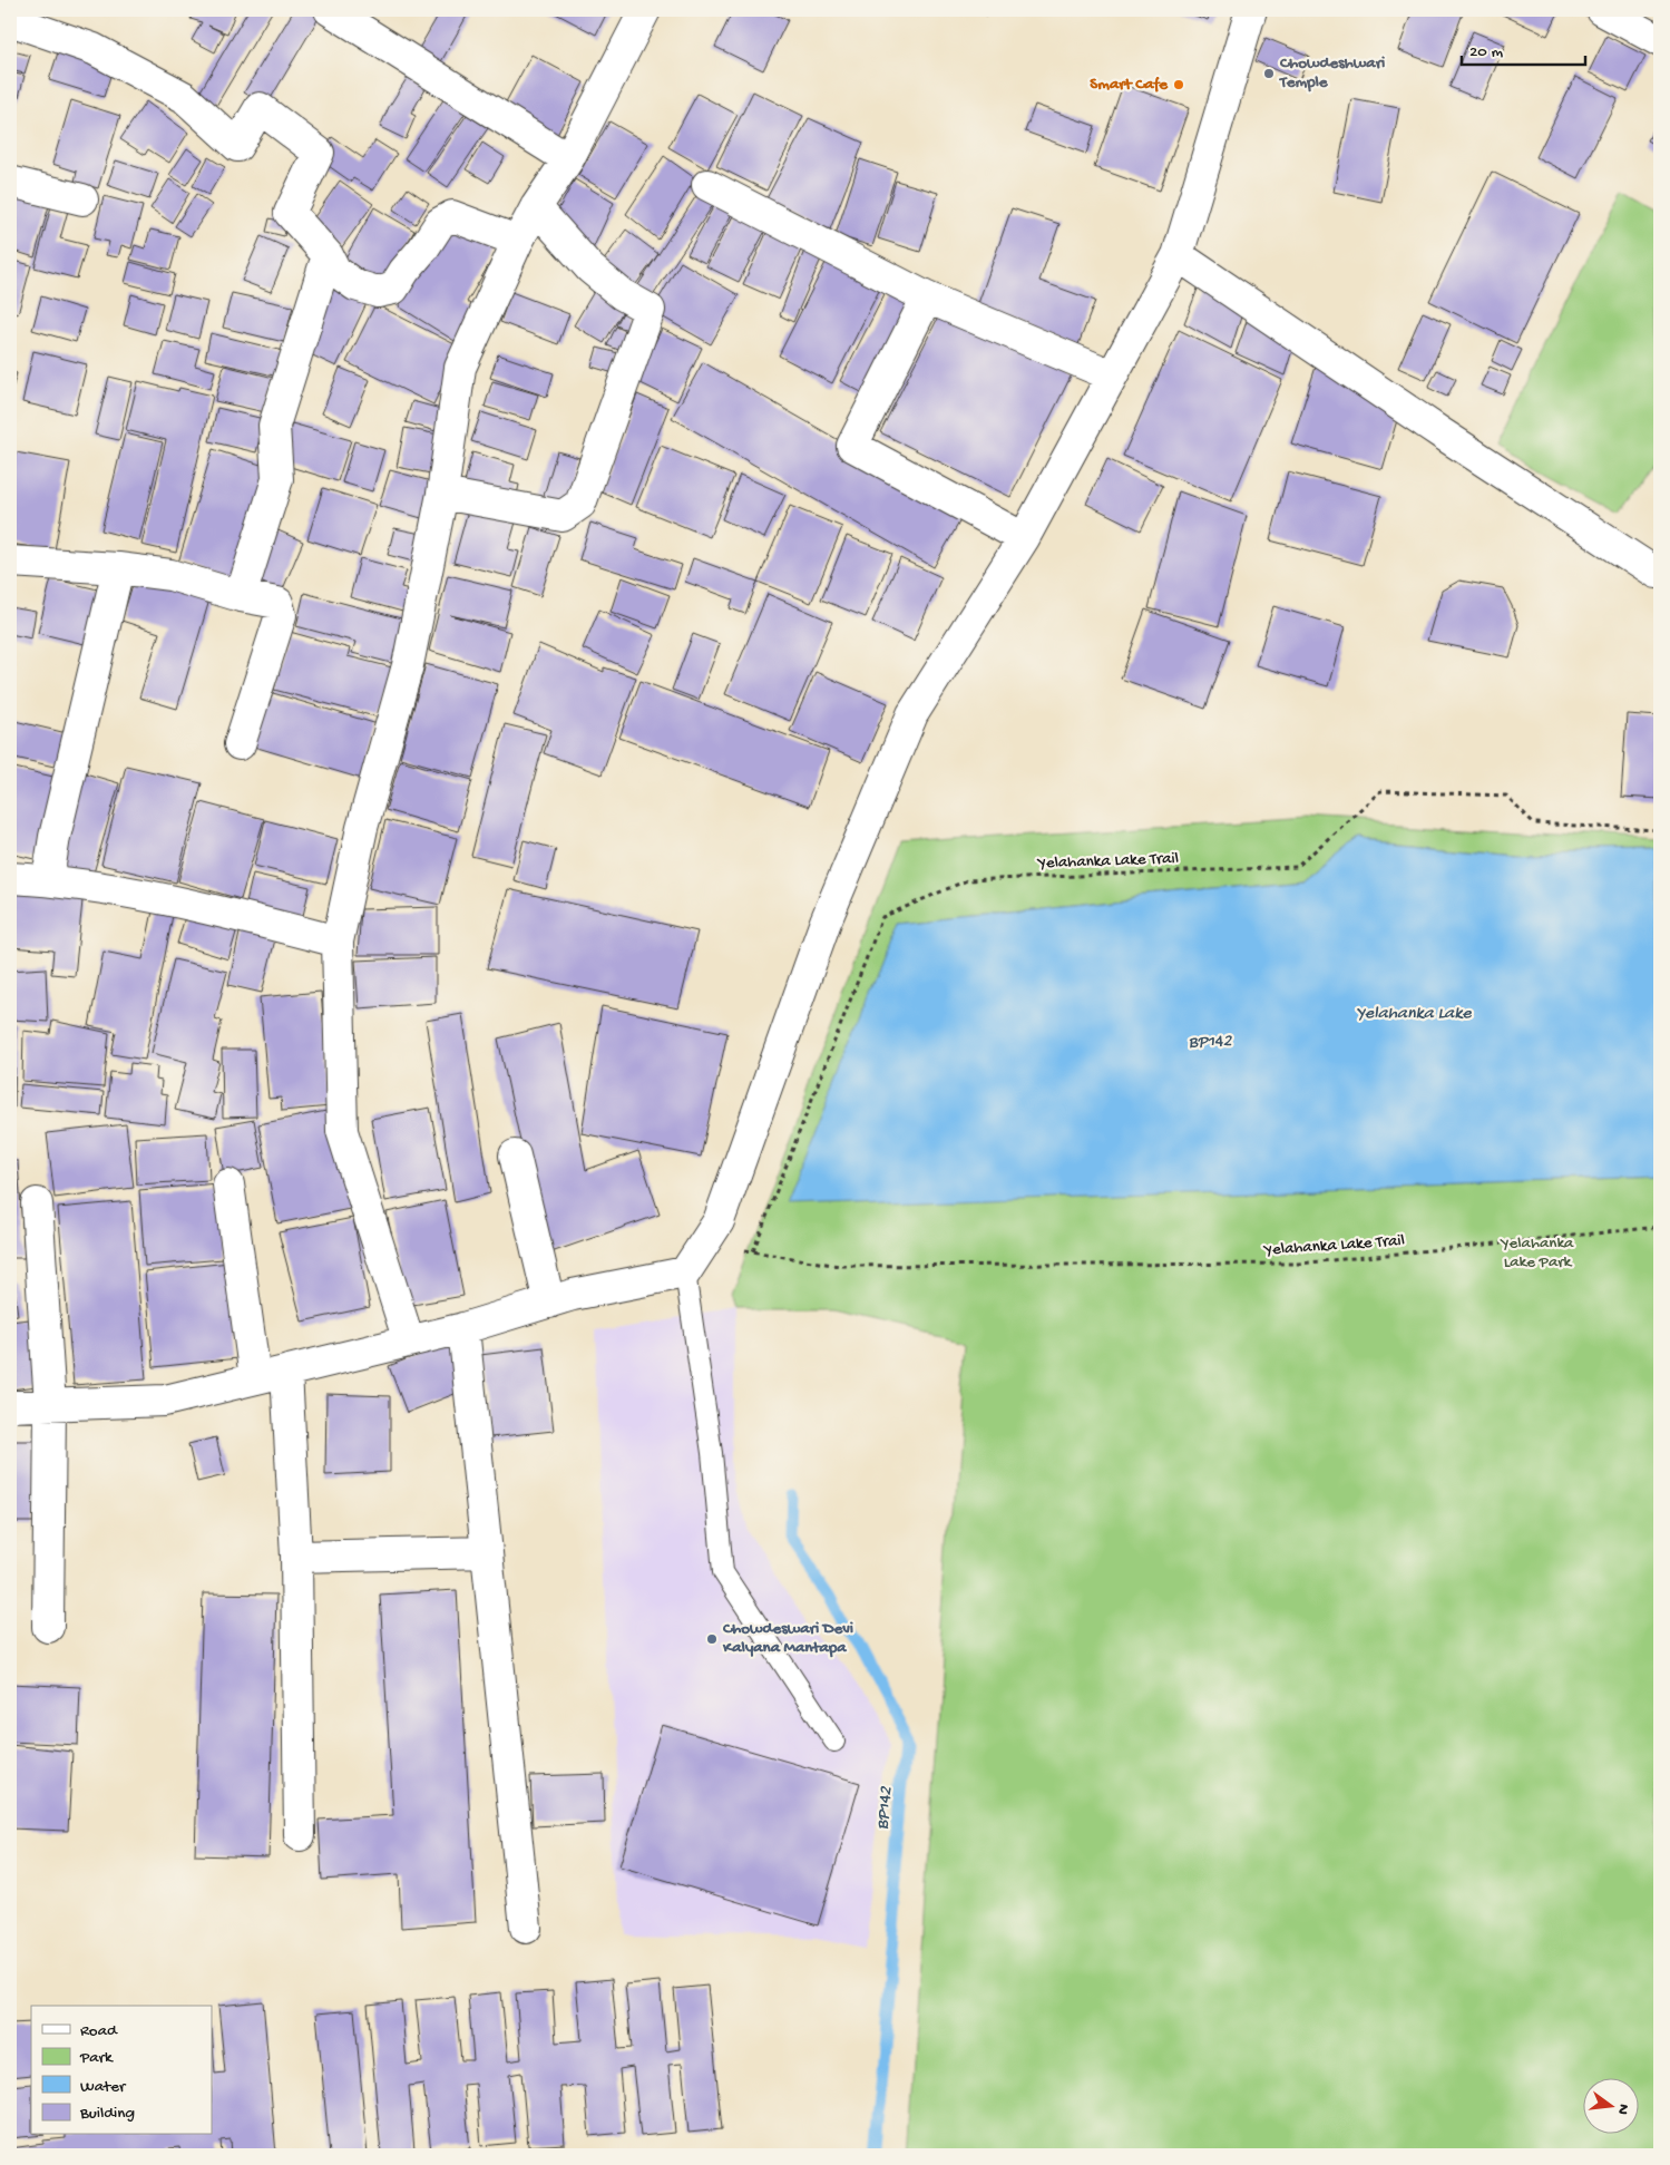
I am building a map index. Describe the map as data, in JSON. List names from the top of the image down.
{
  "streets": {
    "path": ["Yelahanka Lake Trail"]
  },
  "water": ["Yelahanka Lake", "BP142"],
  "parks": ["Yelahanka Lake Park"],
  "places": ["Chowdeshwari Temple", "Smart Cafe", "Chowdeswari Devi Kalyana Mantapa"],
  "legend": [
    "Road",
    "Park",
    "Water",
    "Building"
  ],
  "scale_bar": "20 m",
  "north": "right"
}
